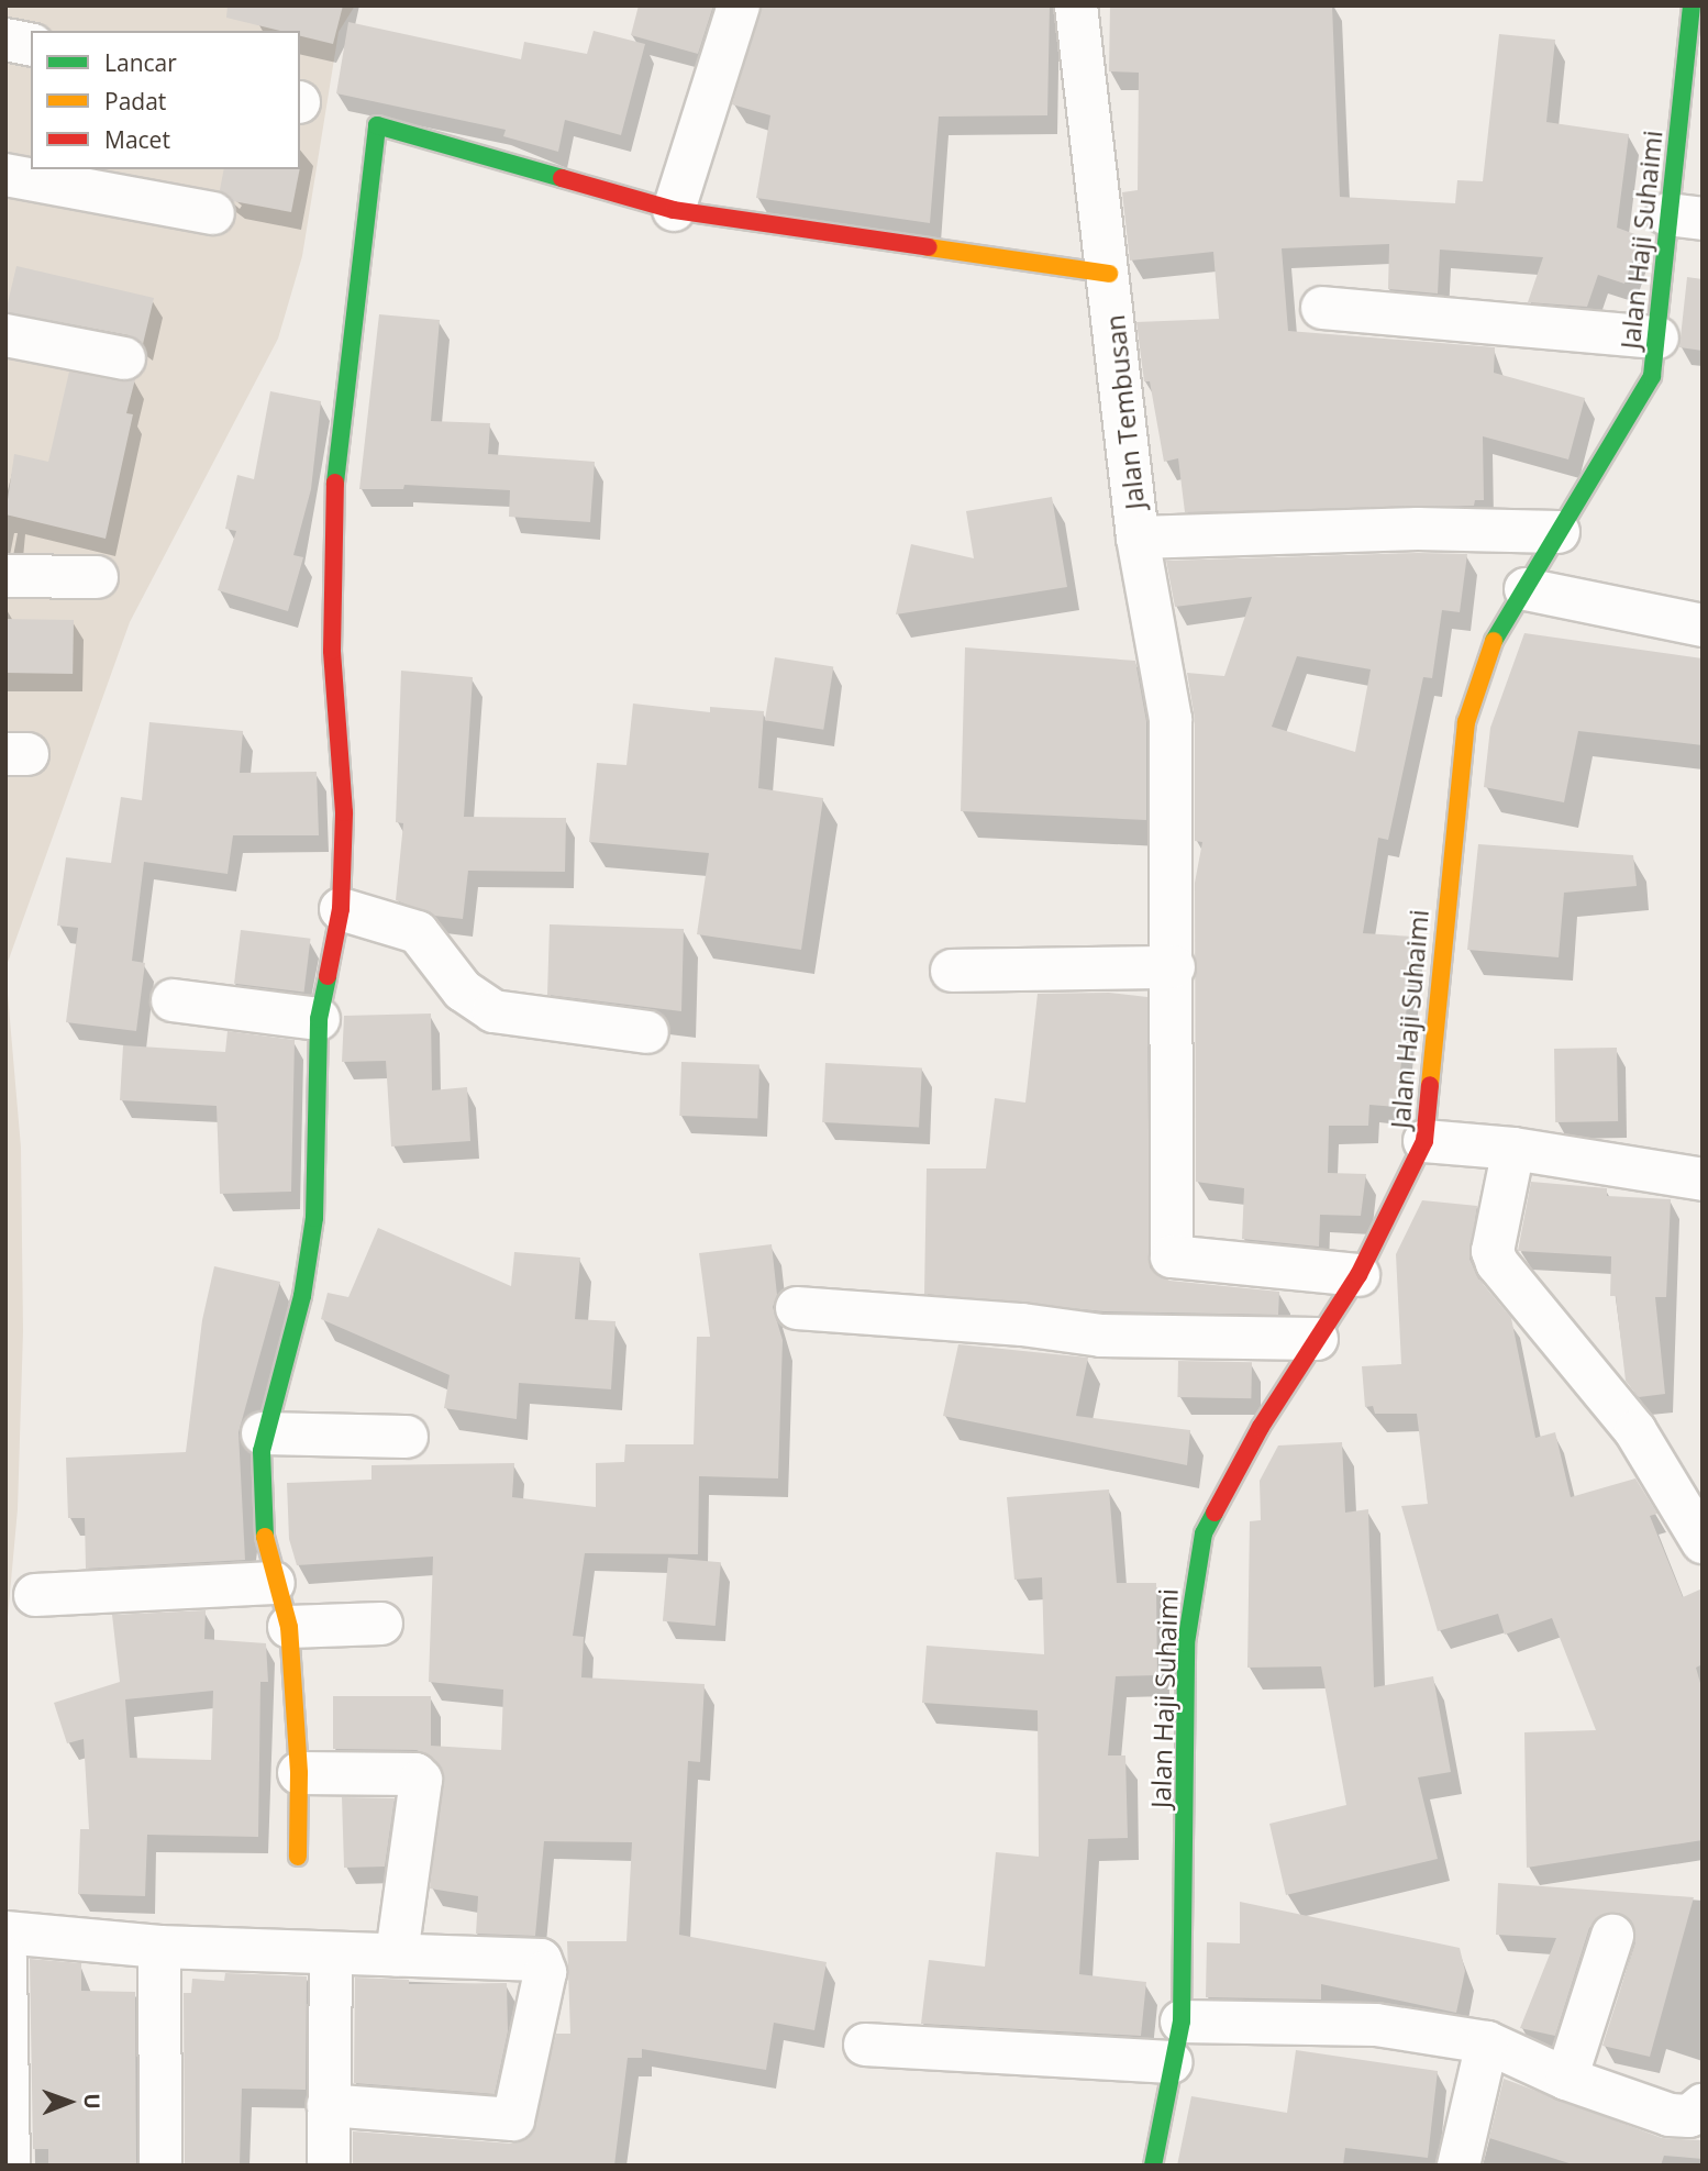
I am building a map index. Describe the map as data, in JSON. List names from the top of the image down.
{
  "streets": {
    "street": ["Jalan Haji Suhaimi", "Jalan Tembusan"]
  },
  "crossings": [
    ["Jalan Haji Suhaimi", "Jalan Tembusan"]
  ],
  "legend": ["Lancar", "Padat", "Macet"],
  "north": "right"
}
